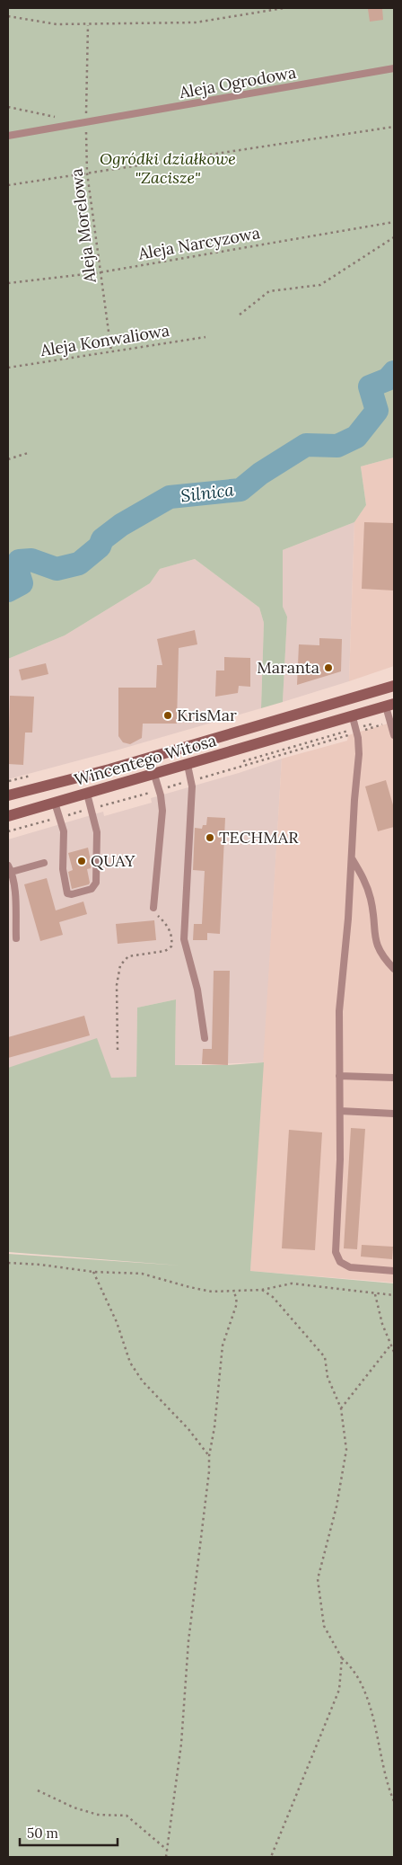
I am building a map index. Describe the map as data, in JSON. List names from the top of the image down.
{
  "streets": {
    "main road": ["Wincentego Witosa"],
    "lane": ["Aleja Ogrodowa"],
    "path": ["Aleja Morelowa", "Aleja Narcyzowa", "Aleja Konwaliowa"]
  },
  "crossings": [
    ["Aleja Ogrodowa", "Aleja Morelowa"],
    ["Aleja Morelowa", "Aleja Narcyzowa"],
    ["Aleja Morelowa", "Aleja Konwaliowa"]
  ],
  "water": ["Silnica"],
  "parks": ["Ogródki działkowe \"Zacisze\""],
  "places": [
    "Maranta",
    "KrisMar",
    "TECHMAR",
    "QUAY"
  ],
  "scale_bar": "50 m"
}
